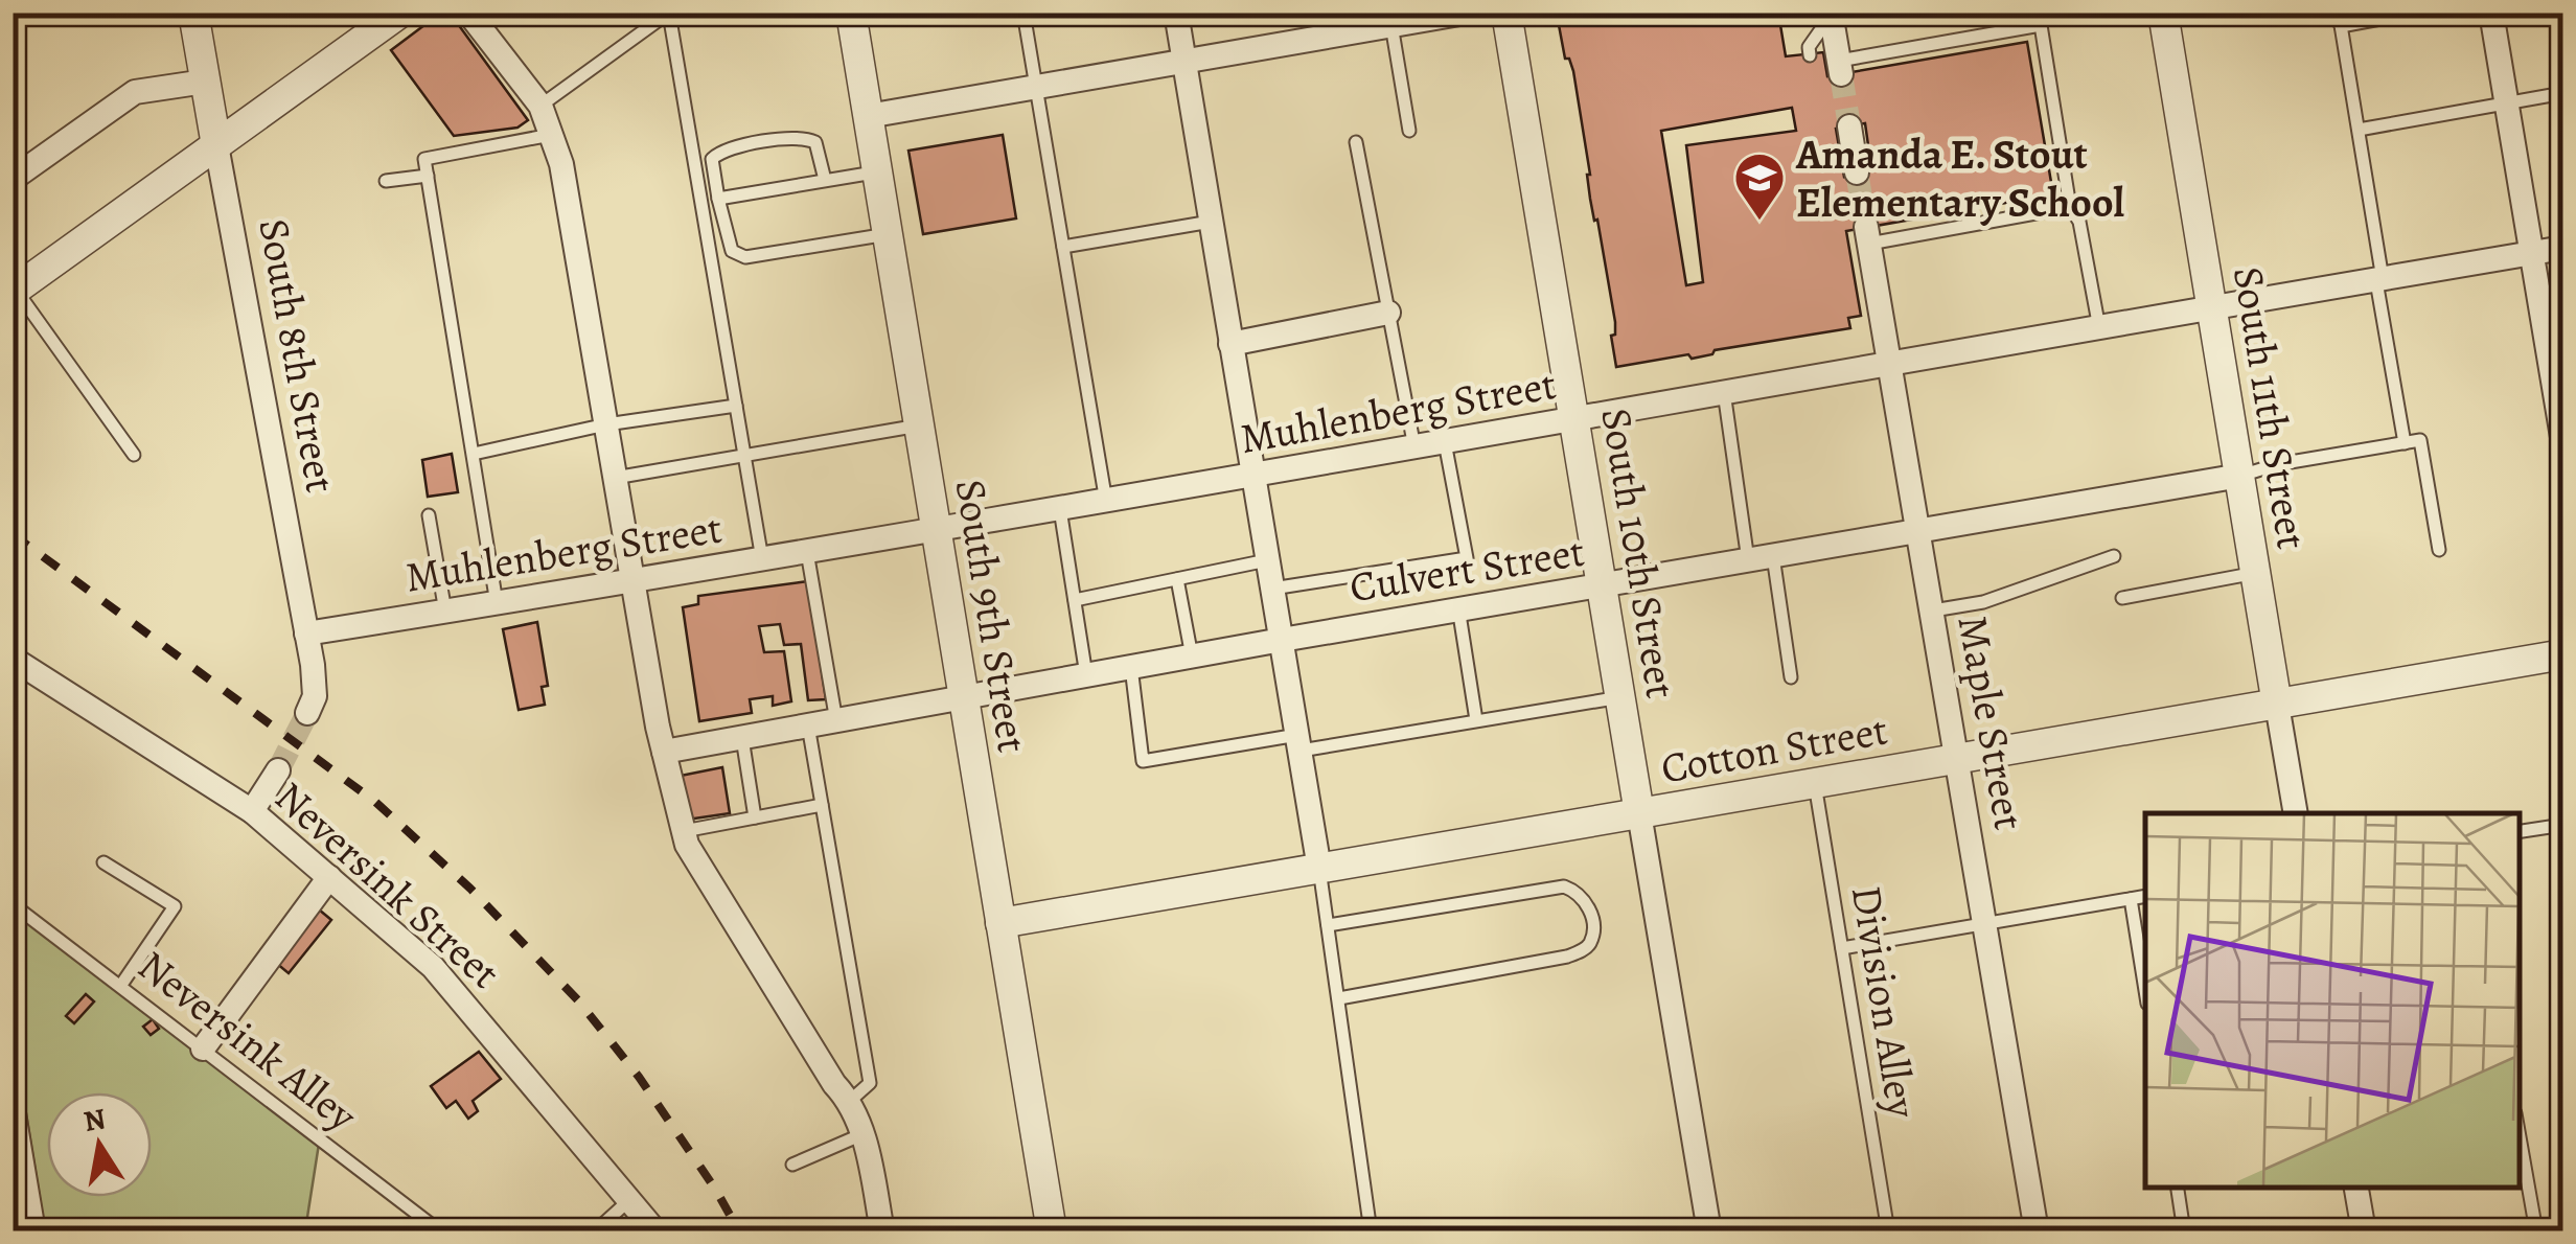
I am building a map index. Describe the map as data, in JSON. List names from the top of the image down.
{
  "streets": {
    "street": [
      "South 8th Street",
      "South 11th Street",
      "Muhlenberg Street",
      "South 10th Street",
      "Culvert Street",
      "South 9th Street",
      "Maple Street",
      "Cotton Street",
      "Neversink Street"
    ],
    "lane": ["Division Alley", "Neversink Alley"]
  },
  "crossings": [
    ["South 8th Street", "Muhlenberg Street"],
    ["South 11th Street", "Muhlenberg Street"],
    ["South 11th Street", "Culvert Street"],
    ["South 11th Street", "Cotton Street"],
    ["Muhlenberg Street", "South 10th Street"],
    ["Muhlenberg Street", "South 9th Street"],
    ["Muhlenberg Street", "Maple Street"],
    ["South 10th Street", "Culvert Street"],
    ["South 10th Street", "Cotton Street"],
    ["Culvert Street", "South 9th Street"],
    ["Culvert Street", "Maple Street"],
    ["South 9th Street", "Cotton Street"],
    ["Maple Street", "Cotton Street"],
    ["Cotton Street", "Division Alley"]
  ],
  "places": {
    "school or university": ["Amanda E. Stout Elementary School"]
  },
  "north": "top"
}
